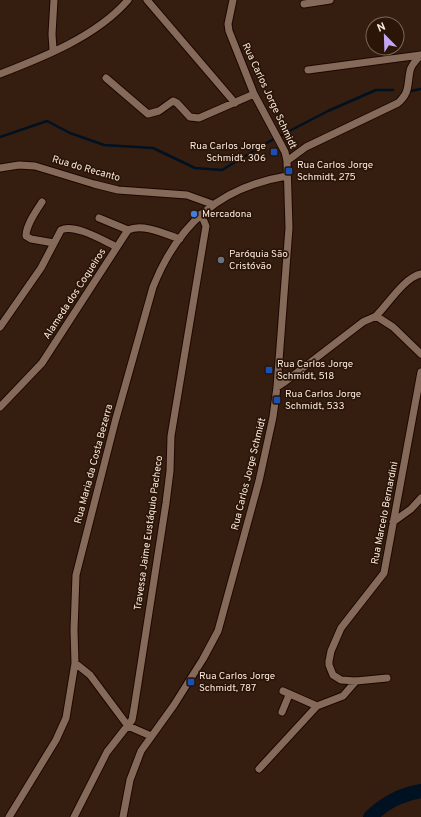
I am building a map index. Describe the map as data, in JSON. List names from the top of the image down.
{
  "streets": {
    "street": [
      "Rua Carlos Jorge Schmidt",
      "Rua do Recanto",
      "Alameda dos Coqueiros",
      "Rua Maria da Costa Bezerra",
      "Rua Marcelo Bernardini",
      "Travessa Jaime Eustáquio Pacheco"
    ]
  },
  "crossings": [
    ["Rua Carlos Jorge Schmidt", "Rua Maria da Costa Bezerra"],
    ["Rua do Recanto", "Rua Maria da Costa Bezerra"],
    ["Rua Maria da Costa Bezerra", "Travessa Jaime Eustáquio Pacheco"]
  ],
  "places": {
    "transit": [
      "Rua Carlos Jorge Schmidt, 306",
      "Rua Carlos Jorge Schmidt, 275",
      "Rua Carlos Jorge Schmidt, 518",
      "Rua Carlos Jorge Schmidt, 533",
      "Rua Carlos Jorge Schmidt, 787"
    ],
    "other": ["Mercadona", "Paróquia São Cristóvão"]
  },
  "north": "top left"
}
